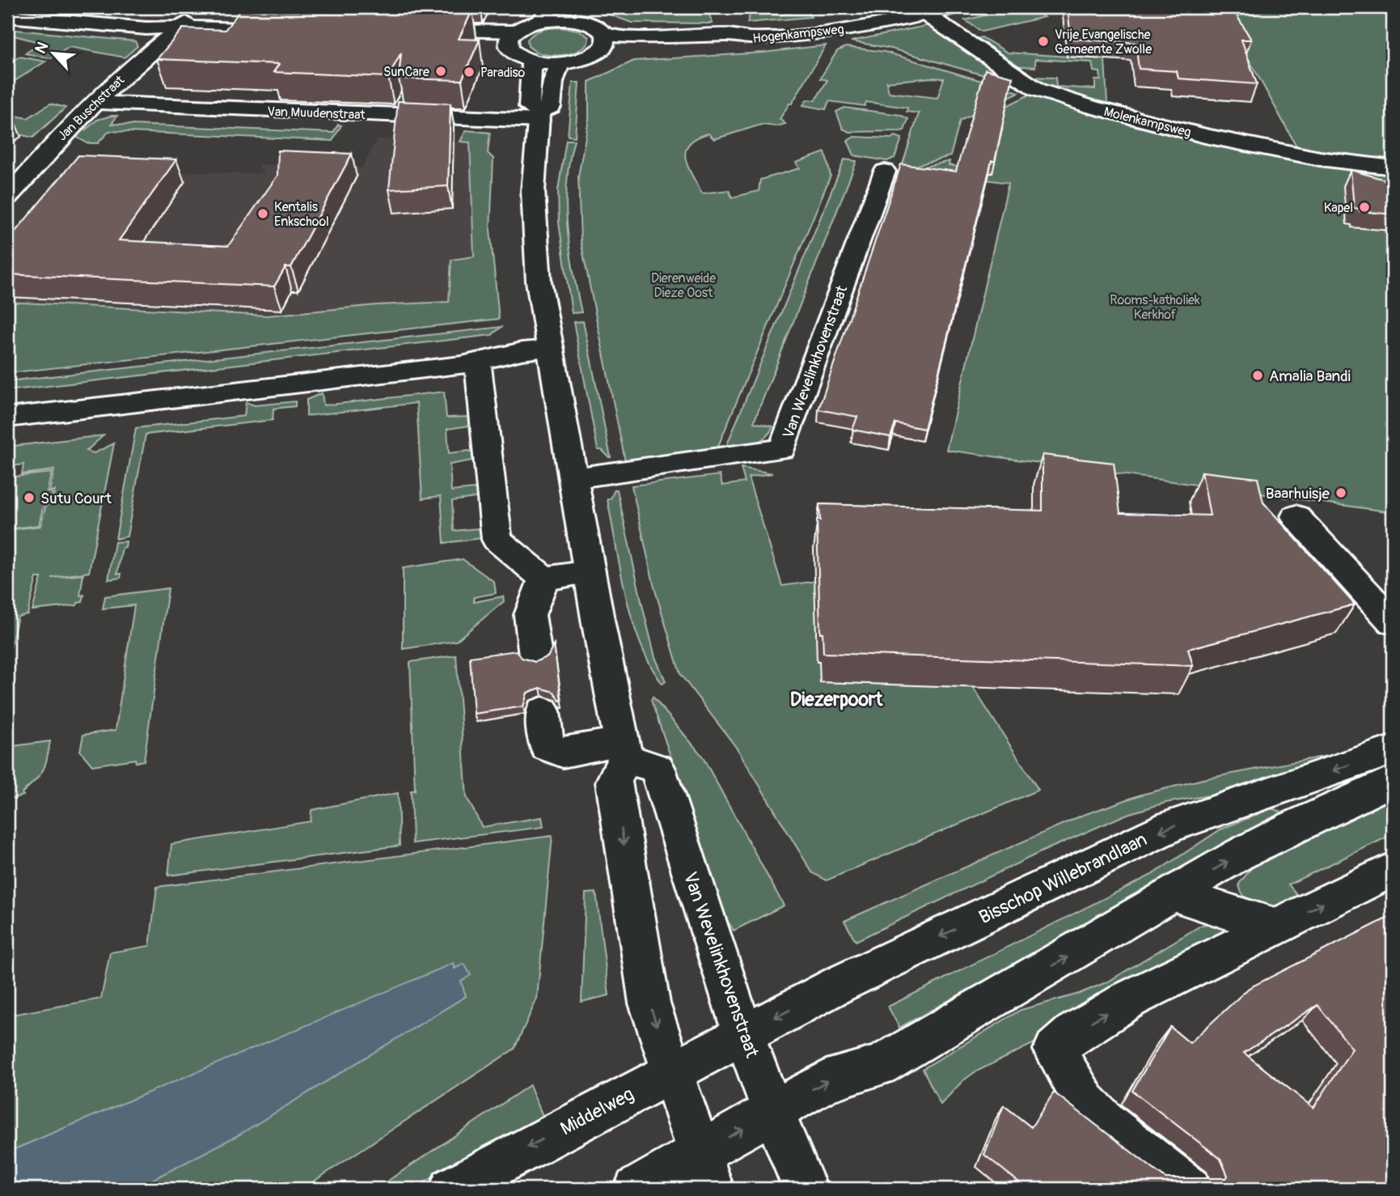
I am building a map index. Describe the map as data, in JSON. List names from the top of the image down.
{
  "streets": {
    "main road": [
      "Hogenkampsweg",
      "Jan Buschstraat",
      "Van Muudenstraat",
      "Molenkampsweg",
      "Van Wevelinkhovenstraat",
      "Bisschop Willebrandlaan",
      "Middelweg"
    ]
  },
  "crossings": [
    ["Hogenkampsweg", "Molenkampsweg"],
    ["Jan Buschstraat", "Van Muudenstraat"],
    ["Van Wevelinkhovenstraat", "Bisschop Willebrandlaan"],
    ["Van Wevelinkhovenstraat", "Middelweg"],
    ["Bisschop Willebrandlaan", "Middelweg"]
  ],
  "districts": ["Diezerpoort"],
  "parks": ["Dierenweide Dieze Oost", "Rooms-katholiek Kerkhof"],
  "places": [
    "Vrije Evangelische Gemeente Zwolle",
    "SunCare",
    "Paradiso",
    "Kapel",
    "Kentalis Enkschool",
    "Amalia Bandi",
    "Baarhuisje",
    "Sutu Court"
  ],
  "north": "top left"
}
